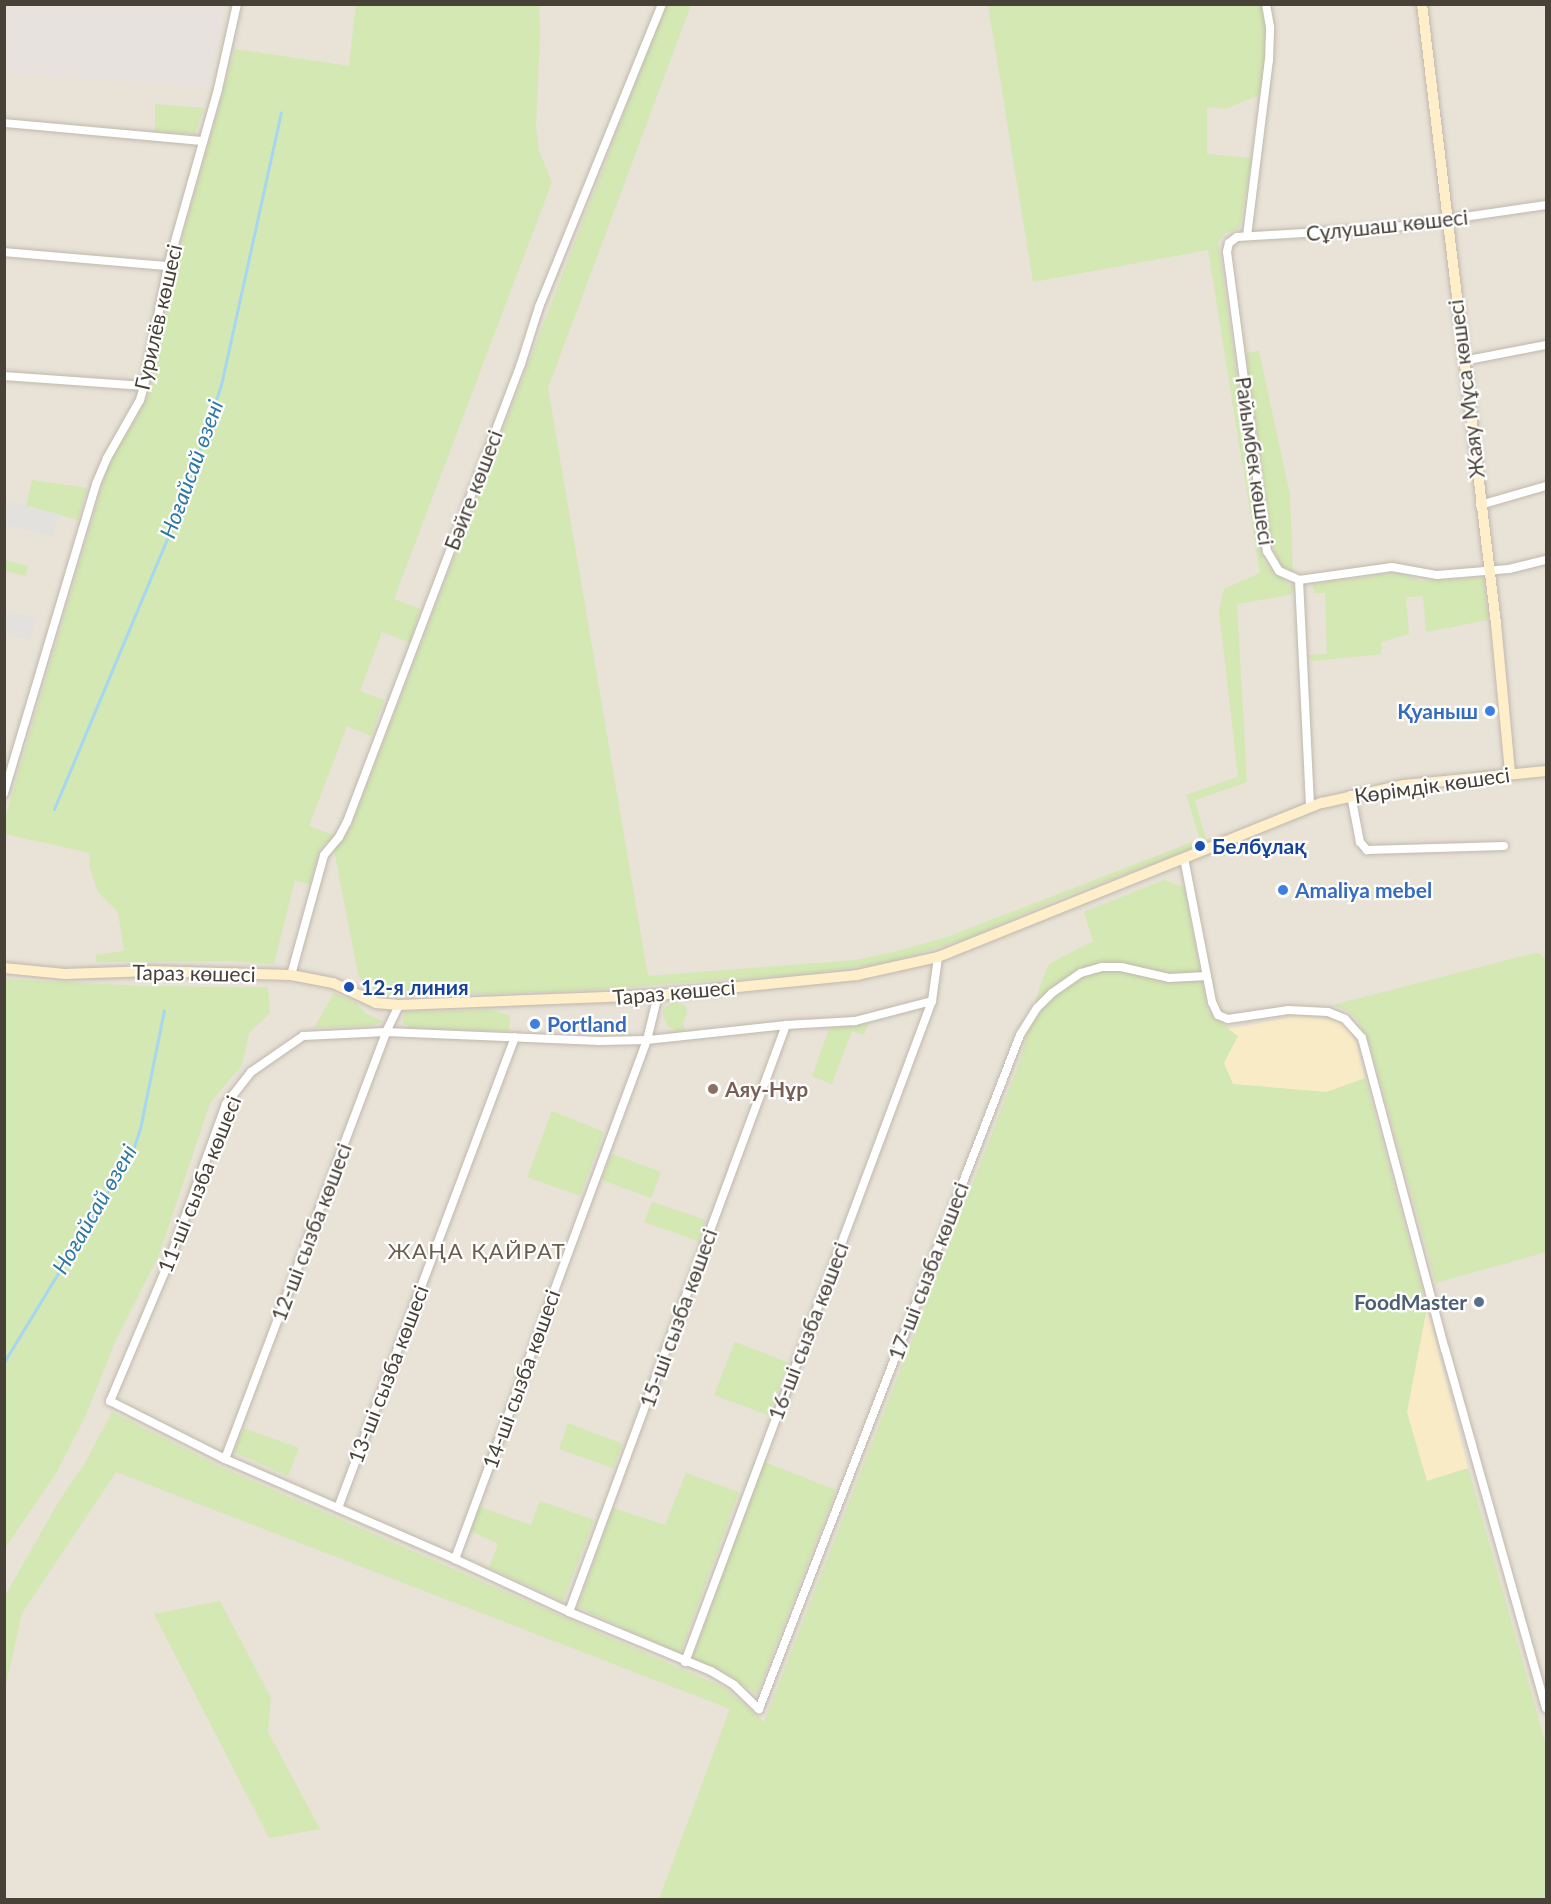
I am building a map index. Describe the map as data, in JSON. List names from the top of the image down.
{
  "streets": {
    "street": [
      "Сұлушаш көшесі",
      "Гурилёв көшесі",
      "Жаяу Мұса көшесі",
      "Райымбек көшесі",
      "Бәйге көшесі",
      "Көрімдік көшесі",
      "Тараз көшесі",
      "11-ші сызба көшесі",
      "12-ші сызба көшесі",
      "17-ші сызба көшесі",
      "15-ші сызба көшесі",
      "16-ші сызба көшесі",
      "13-ші сызба көшесі",
      "14-ші сызба көшесі"
    ]
  },
  "crossings": [
    ["Сұлушаш көшесі", "Жаяу Мұса көшесі"],
    ["Сұлушаш көшесі", "Райымбек көшесі"],
    ["Жаяу Мұса көшесі", "Көрімдік көшесі"],
    ["Бәйге көшесі", "Тараз көшесі"],
    ["Көрімдік көшесі", "Тараз көшесі"],
    ["Тараз көшесі", "12-ші сызба көшесі"],
    ["Тараз көшесі", "16-ші сызба көшесі"],
    ["Тараз көшесі", "14-ші сызба көшесі"],
    ["11-ші сызба көшесі", "12-ші сызба көшесі"],
    ["11-ші сызба көшесі", "15-ші сызба көшесі"],
    ["11-ші сызба көшесі", "16-ші сызба көшесі"],
    ["11-ші сызба көшесі", "13-ші сызба көшесі"],
    ["11-ші сызба көшесі", "14-ші сызба көшесі"],
    ["17-ші сызба көшесі", "16-ші сызба көшесі"]
  ],
  "districts": ["ЖАҢА ҚАЙРАТ"],
  "water": ["Ноғайсай өзені"],
  "places": [
    "Қуаныш",
    "Белбұлақ",
    "Amaliya mebel",
    "12-я линия",
    "Portland",
    "Аяу-Нұр",
    "FoodMaster"
  ]
}
